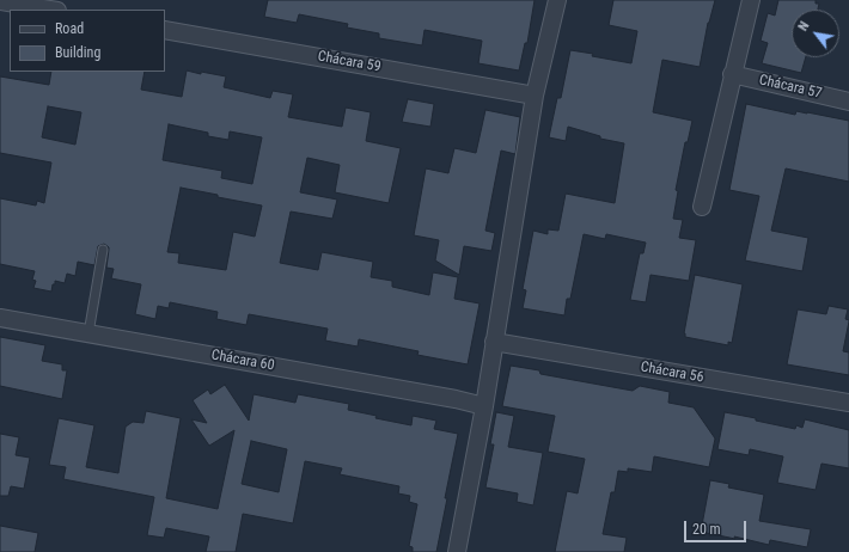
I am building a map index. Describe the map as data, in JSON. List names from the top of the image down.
{
  "streets": {
    "street": [
      "Chácara 59",
      "Chácara 57",
      "Chácara 60",
      "Chácara 56"
    ]
  },
  "legend": ["Road", "Building"],
  "scale_bar": "20 m",
  "north": "top left"
}
